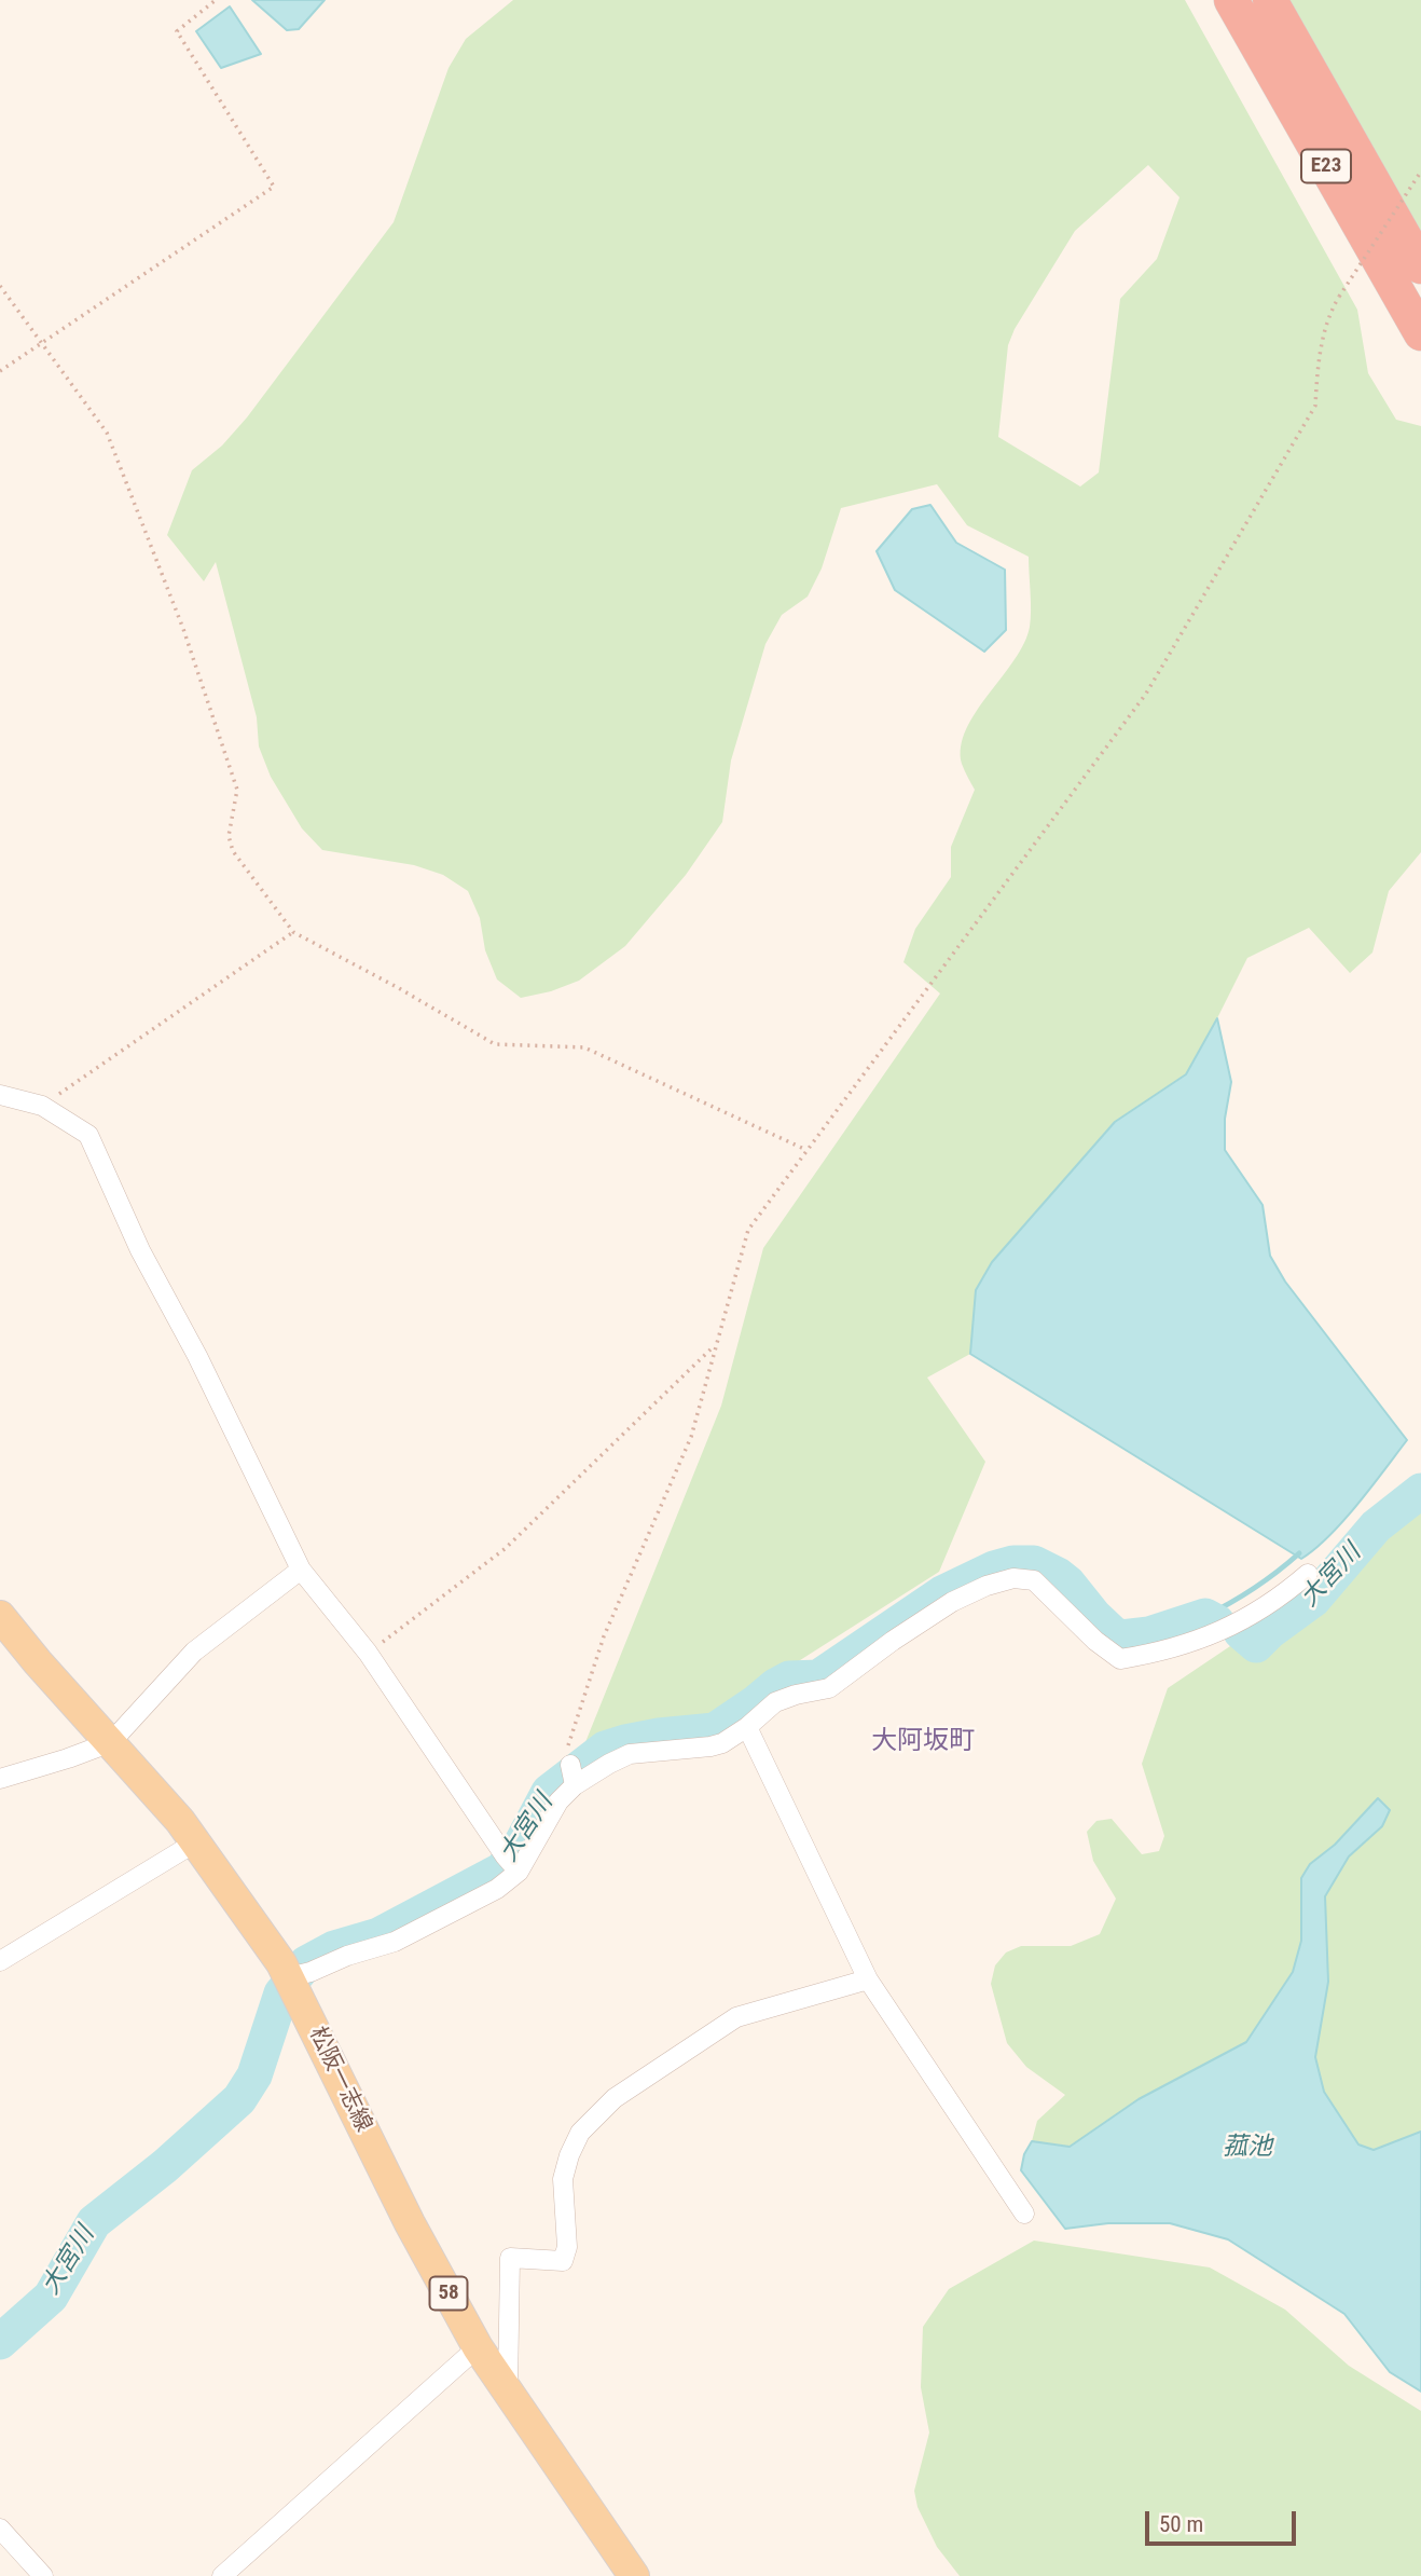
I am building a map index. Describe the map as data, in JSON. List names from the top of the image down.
{
  "streets": {
    "highway": ["E23"],
    "main road": ["松阪一志線", "58"]
  },
  "districts": ["大阿坂町"],
  "water": ["大宮川", "菰池"],
  "scale_bar": "50 m"
}
